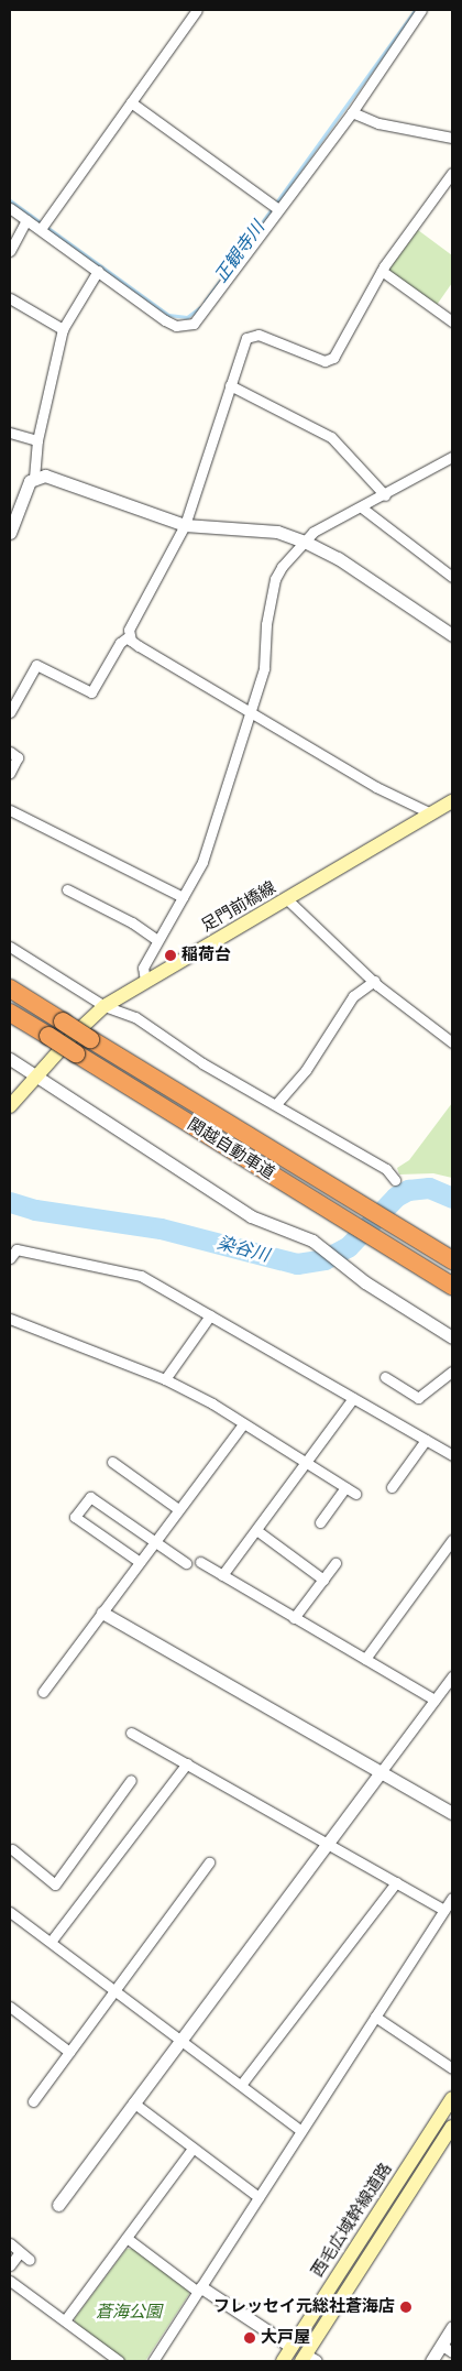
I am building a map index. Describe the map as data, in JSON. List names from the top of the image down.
{
  "streets": {
    "highway": ["関越自動車道"],
    "main road": ["足門前橋線", "西毛広域幹線道路"]
  },
  "water": ["正観寺川", "染谷川"],
  "parks": ["蒼海公園"],
  "places": ["稲荷台", "フレッセイ元総社蒼海店", "大戸屋"]
}
